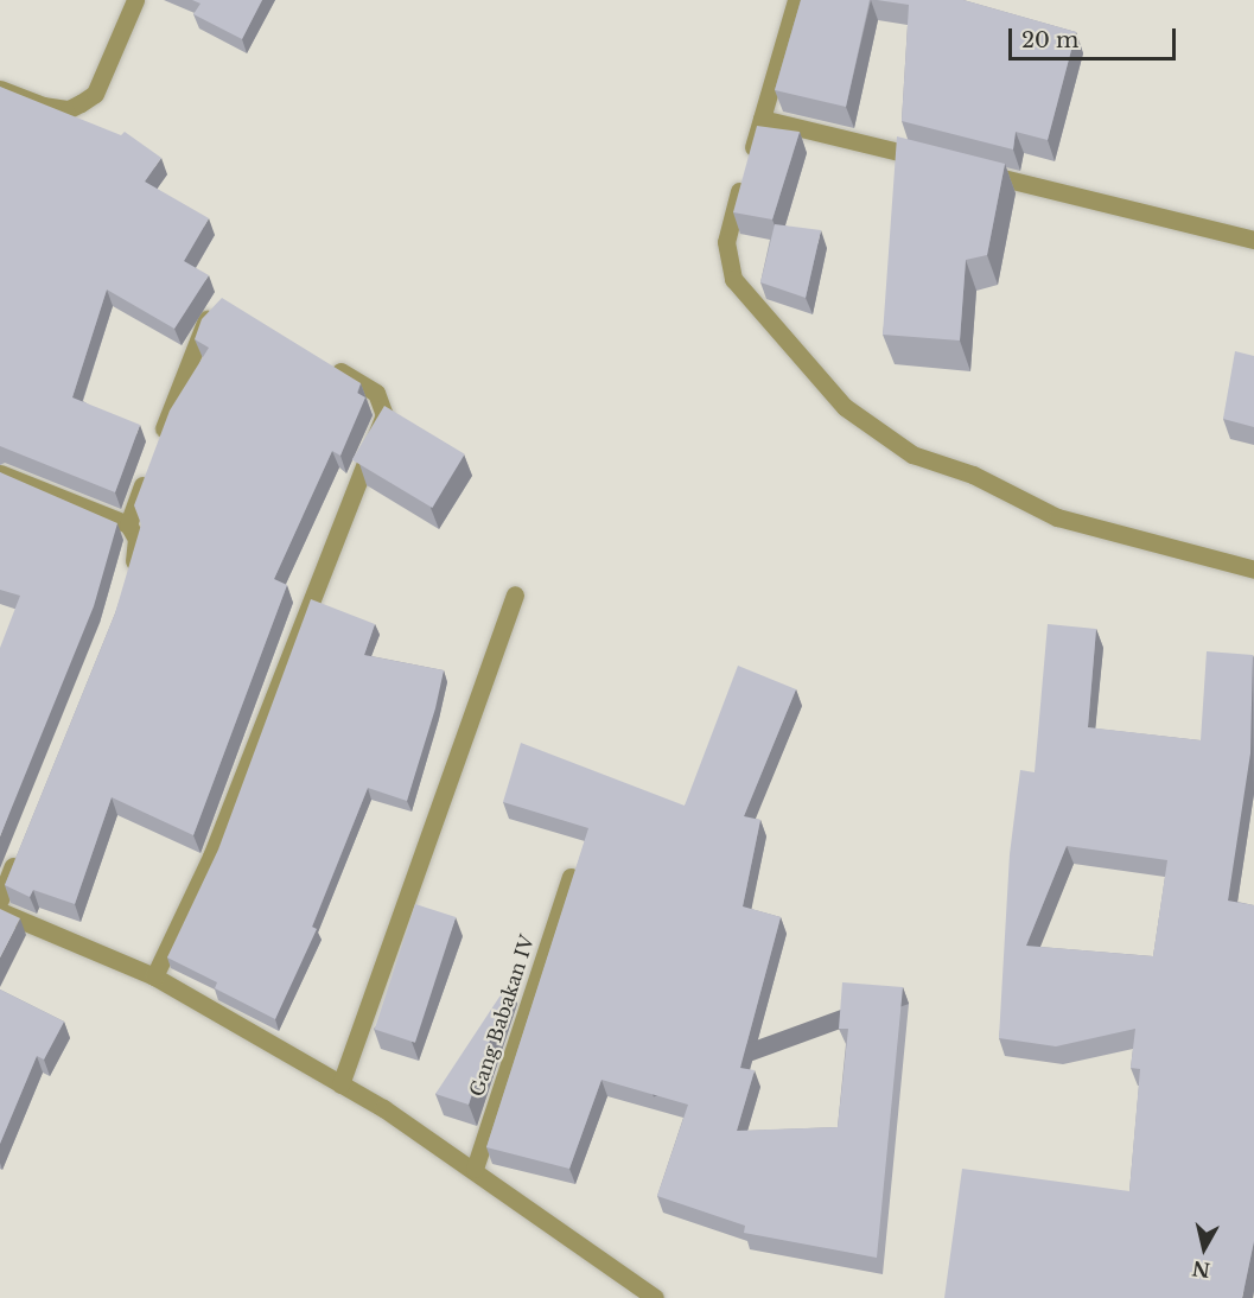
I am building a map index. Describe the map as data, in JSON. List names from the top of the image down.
{
  "streets": {
    "street": ["Gang Babakan IV"]
  },
  "scale_bar": "20 m",
  "north": "bottom"
}
